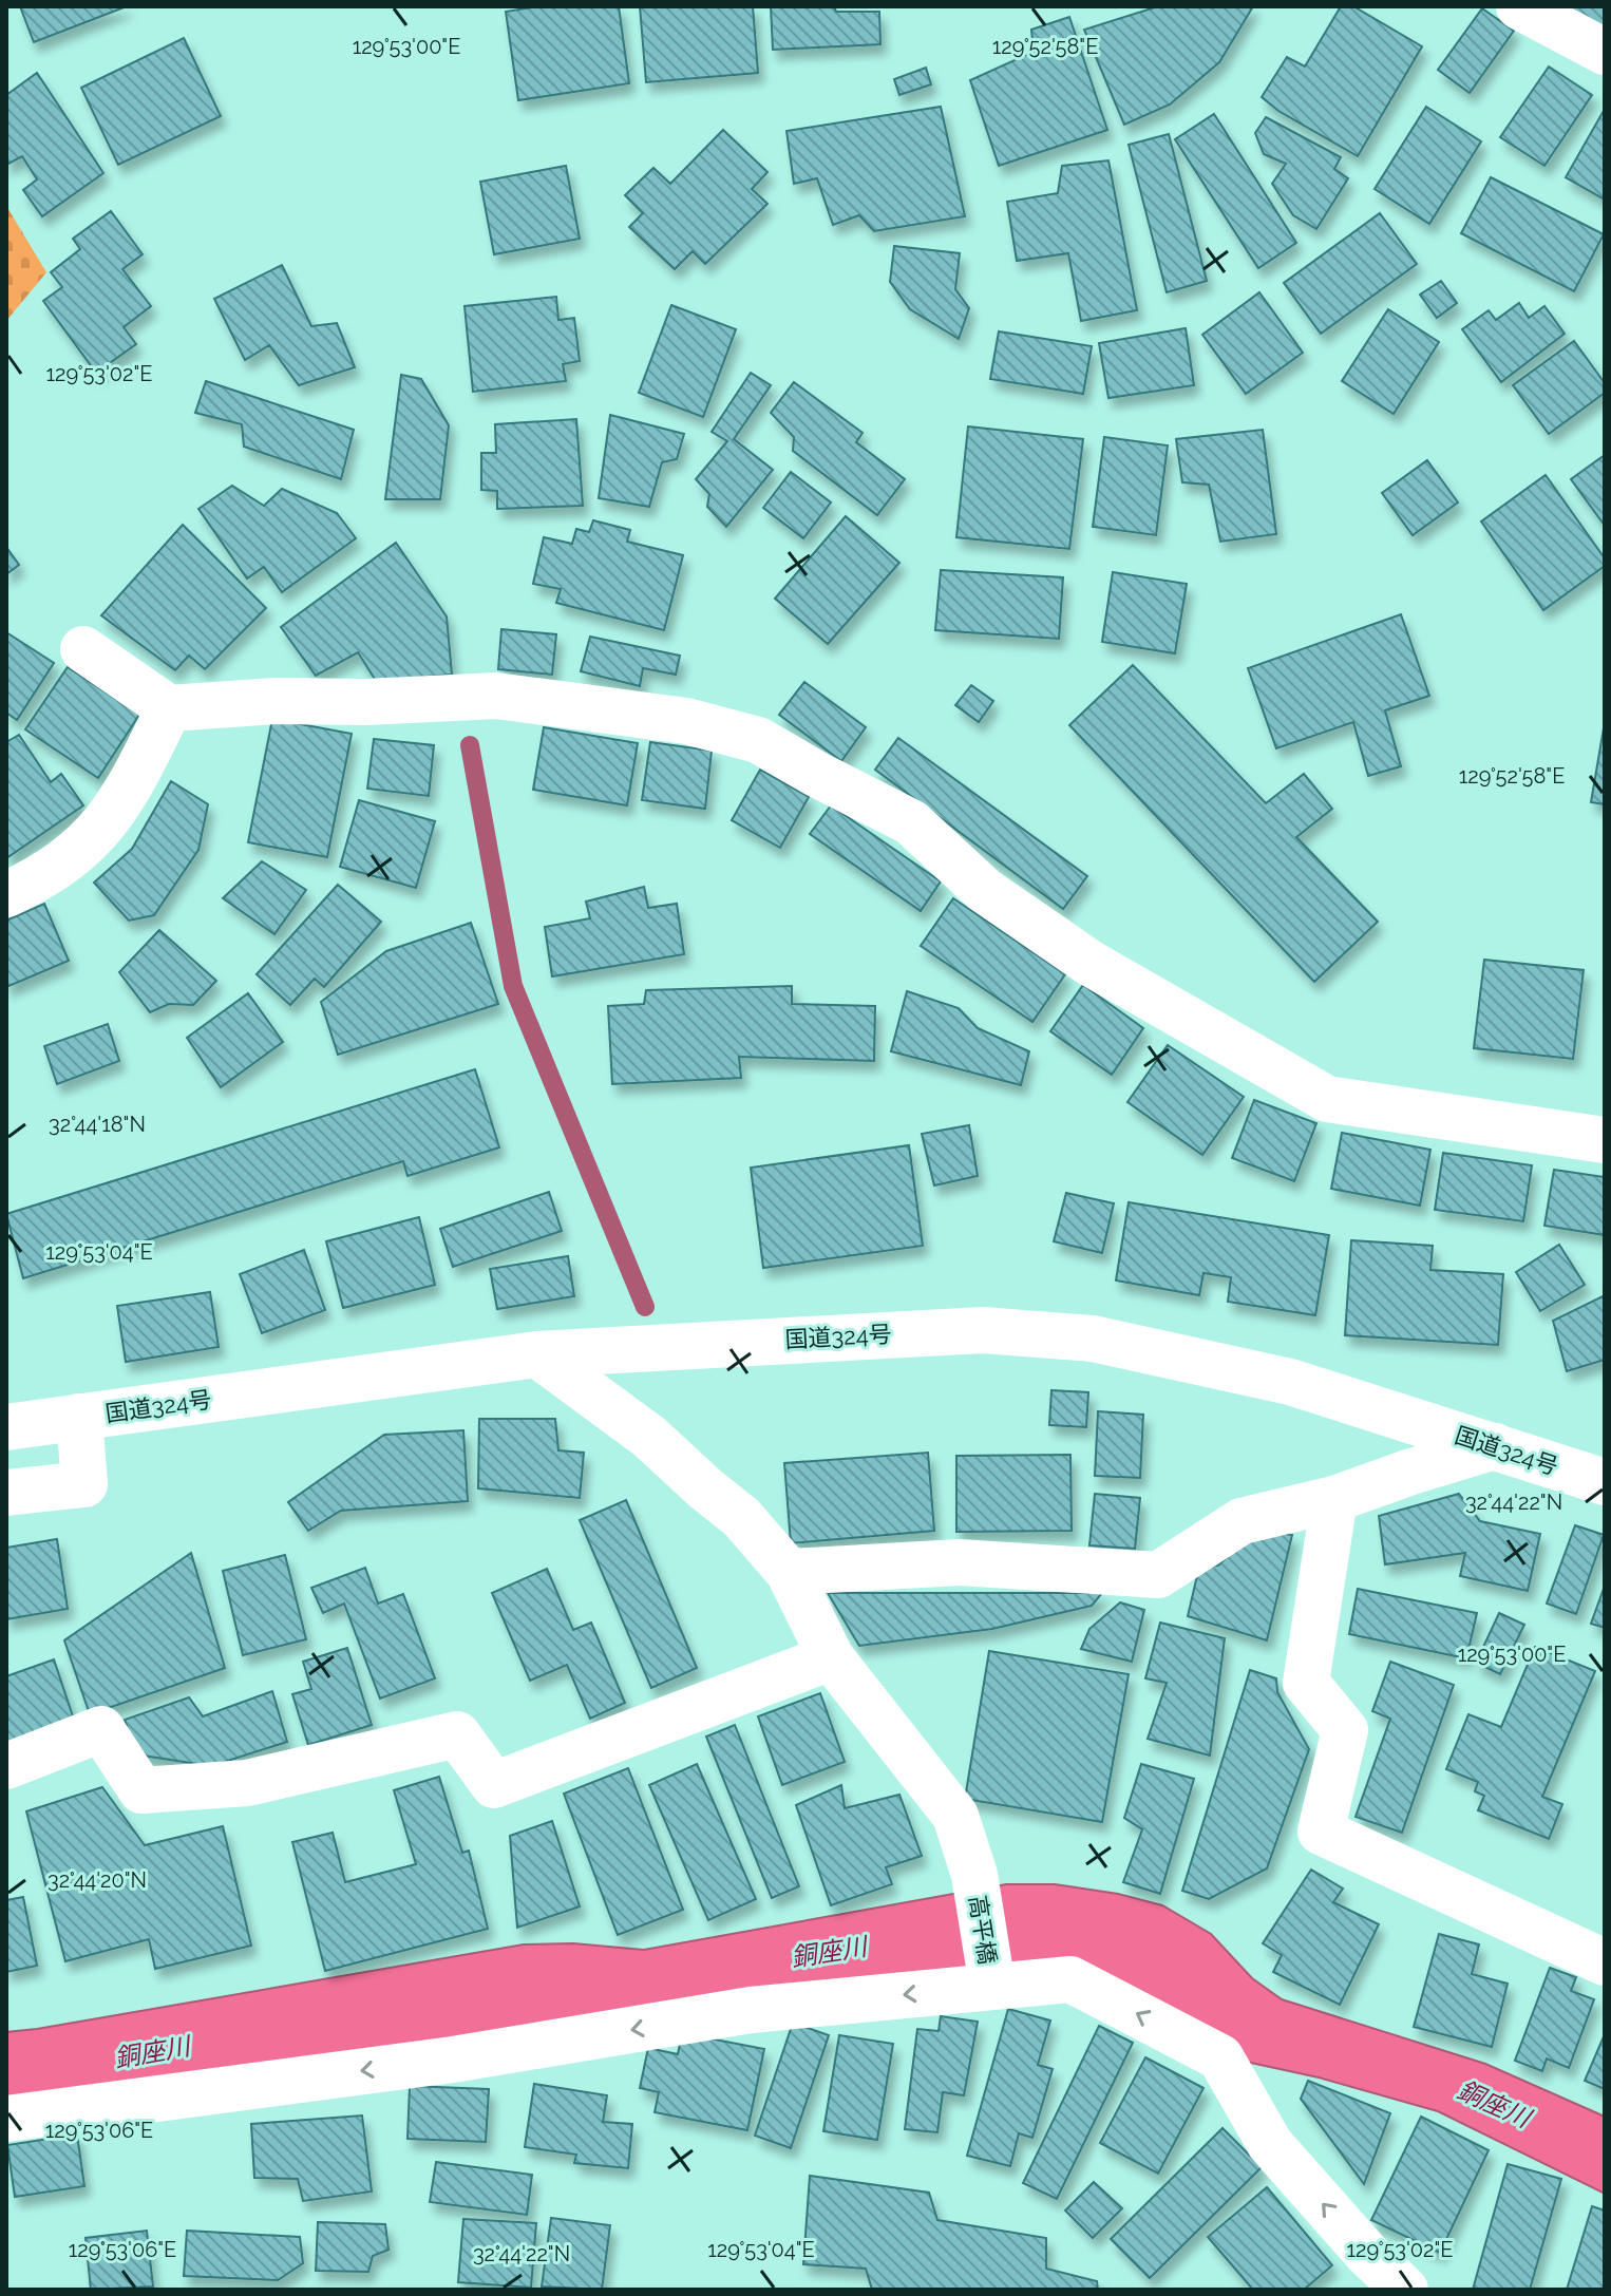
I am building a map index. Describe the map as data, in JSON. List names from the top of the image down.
{
  "streets": {
    "main road": ["国道324号", "高平橋"]
  },
  "crossings": [
    ["国道324号", "高平橋"]
  ],
  "water": ["銅座川"],
  "coordinates": [
    "129°53'00\"E",
    "129°52'58\"E",
    "129°53'02\"E",
    "32°44'18\"N",
    "129°53'04\"E",
    "32°44'22\"N",
    "32°44'20\"N",
    "129°53'06\"E"
  ]
}
